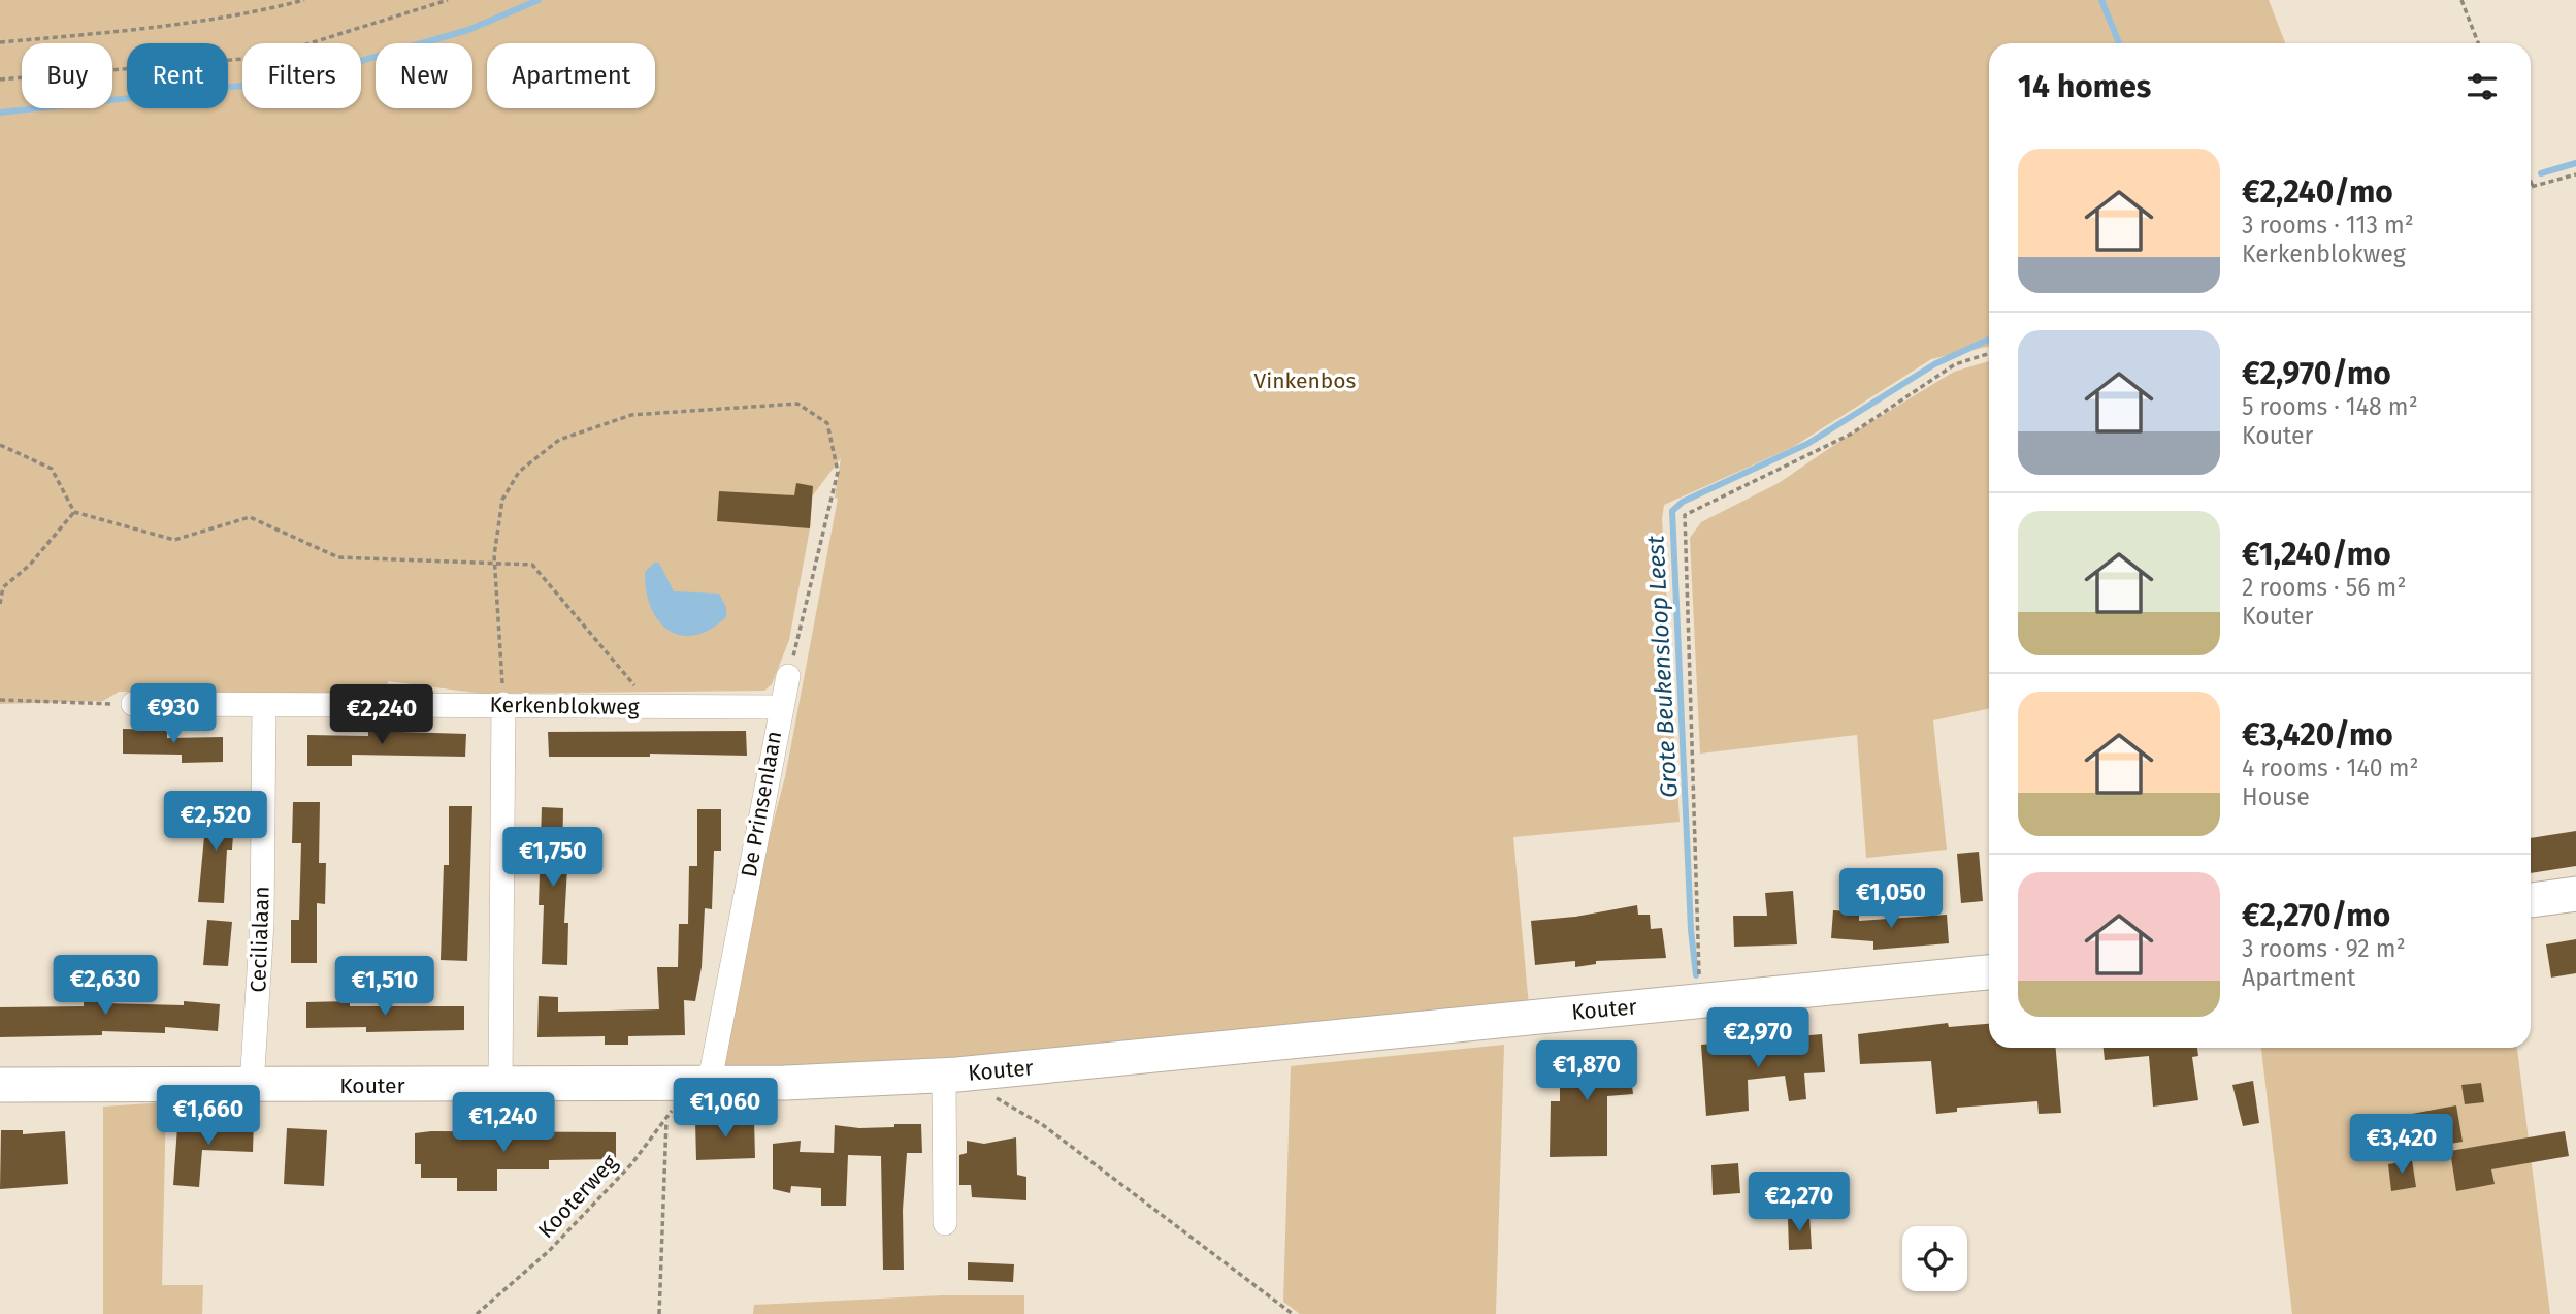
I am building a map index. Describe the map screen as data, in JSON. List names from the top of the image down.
{
  "streets": {
    "street": [
      "Kerkenblokweg",
      "De Prinsenlaan",
      "Cecilialaan",
      "Kouter"
    ],
    "path": ["Kooterweg"]
  },
  "crossings": [
    ["Kerkenblokweg", "De Prinsenlaan"],
    ["Kerkenblokweg", "Cecilialaan"],
    ["De Prinsenlaan", "Kouter"],
    ["De Prinsenlaan", "Kooterweg"],
    ["Cecilialaan", "Kouter"],
    ["Kouter", "Kooterweg"]
  ],
  "water": ["Grote Beukensloop Leest"],
  "parks": ["Vinkenbos"],
  "page": {
    "chip": [
      "Buy",
      "Rent",
      "Filters",
      "New",
      "Apartment"
    ],
    "heading": "14 homes",
    "list": [
      {
        "name": "€2,240/mo",
        "note": "3 rooms · 113 m² · Kerkenblokweg"
      },
      {
        "name": "€2,970/mo",
        "note": "5 rooms · 148 m² · Kouter"
      },
      {
        "name": "€1,240/mo",
        "note": "2 rooms · 56 m² · Kouter"
      },
      {
        "name": "€3,420/mo",
        "note": "4 rooms · 140 m² · House"
      },
      {
        "name": "€2,270/mo",
        "note": "3 rooms · 92 m² · Apartment"
      }
    ],
    "price": [
      "€930",
      "€2,240",
      "€2,520",
      "€1,750",
      "€1,050",
      "€2,630",
      "€1,510",
      "€2,970",
      "€1,870",
      "€1,060",
      "€1,660",
      "€1,240",
      "€3,420",
      "€2,270"
    ]
  }
}
